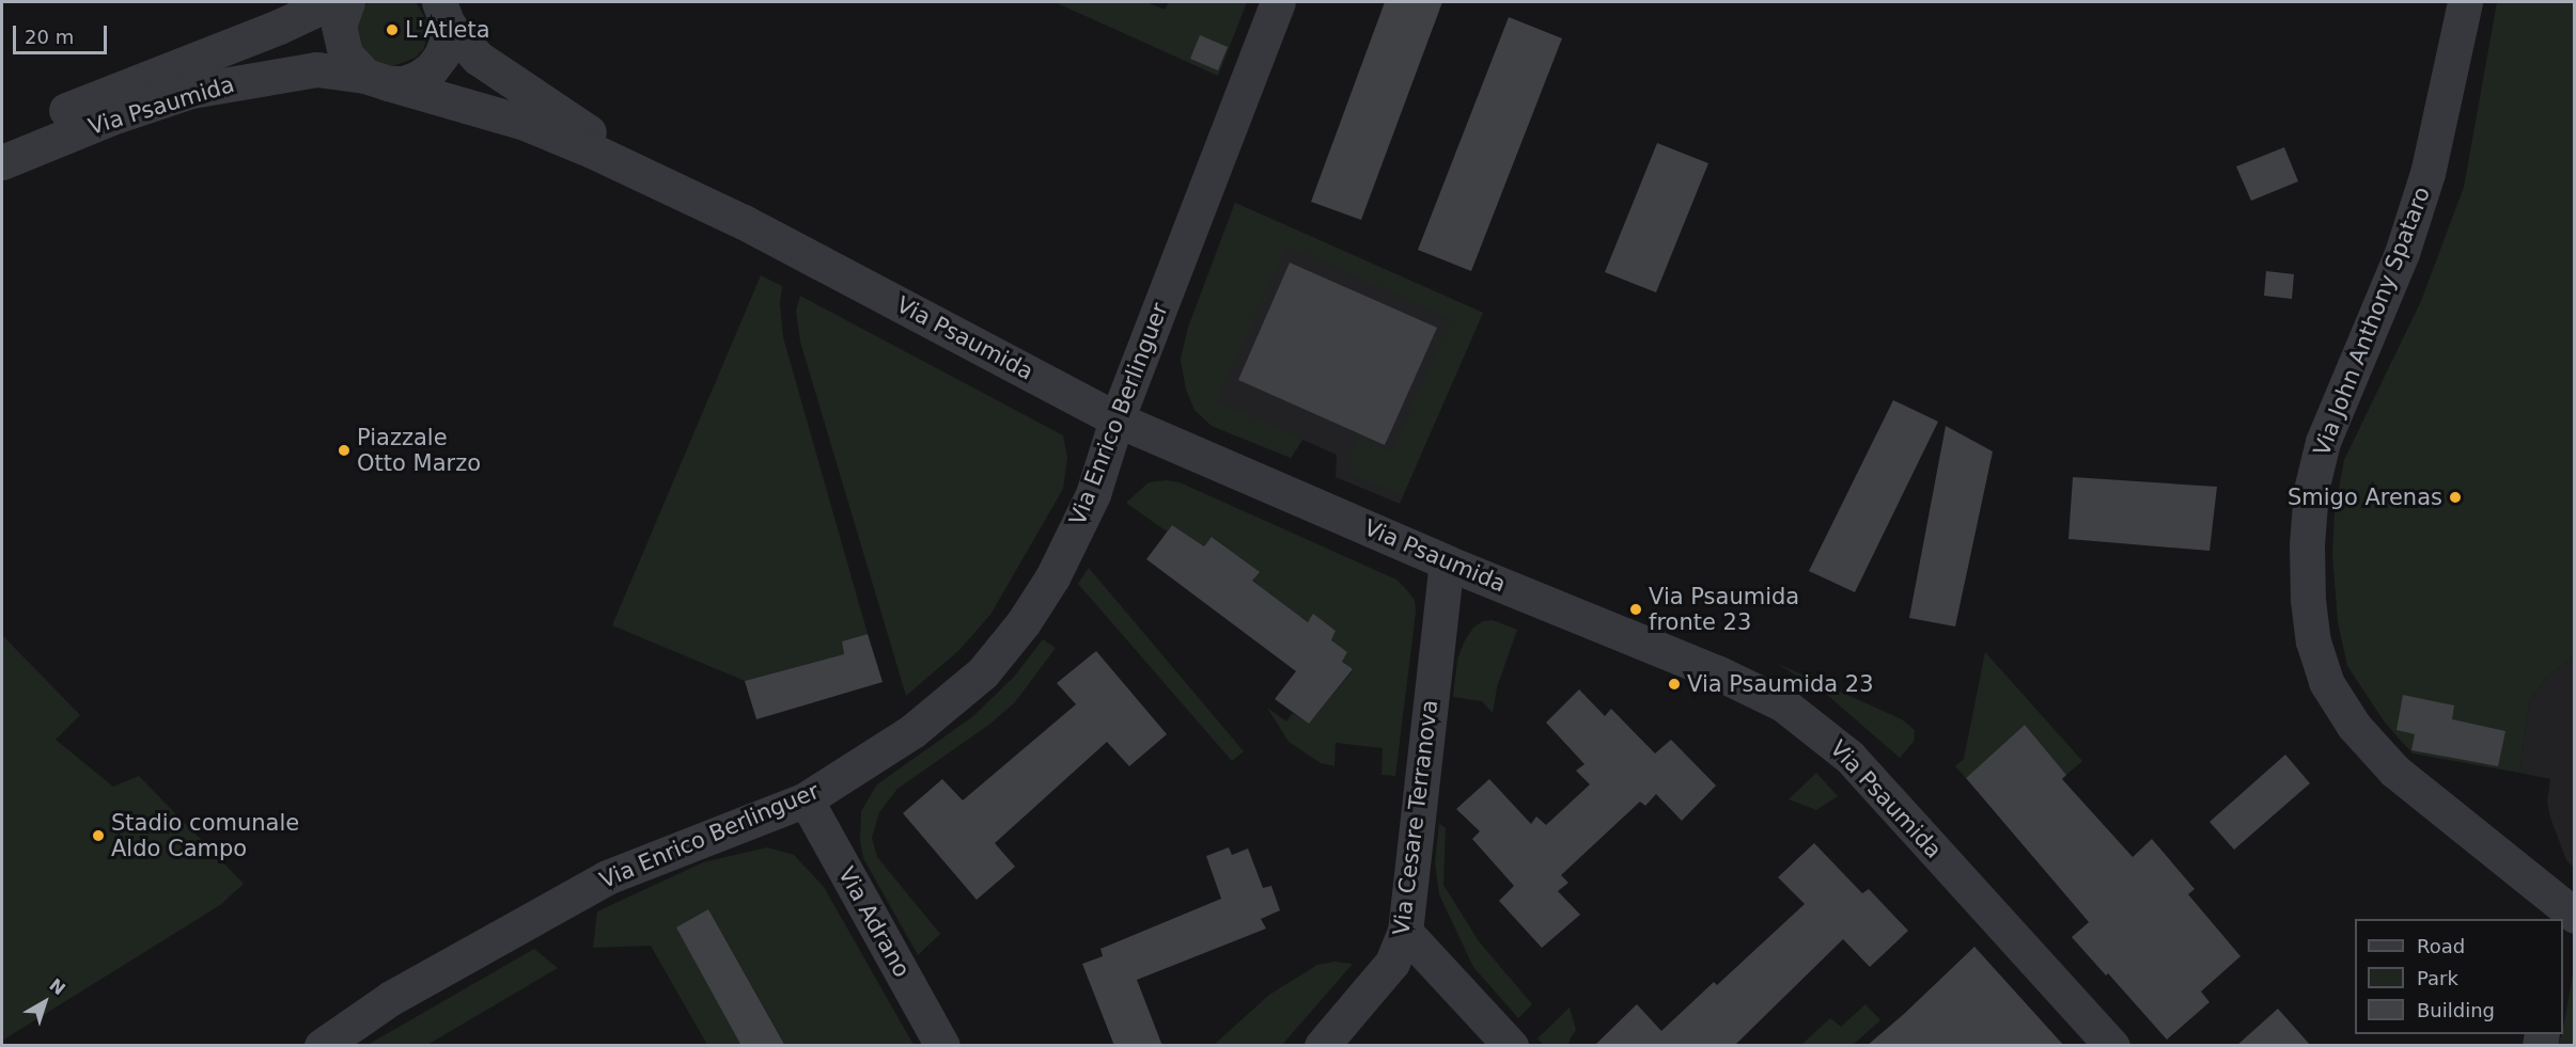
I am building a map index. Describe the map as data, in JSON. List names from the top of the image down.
{
  "streets": {
    "street": [
      "Via Psaumida",
      "Via John Anthony Spataro",
      "Via Enrico Berlinguer",
      "Via Cesare Terranova",
      "Via Adrano"
    ]
  },
  "crossings": [
    ["Via Psaumida", "Via Enrico Berlinguer"],
    ["Via Psaumida", "Via Cesare Terranova"],
    ["Via Enrico Berlinguer", "Via Adrano"]
  ],
  "places": [
    "L'Atleta",
    "Piazzale Otto Marzo",
    "Smigo Arenas",
    "Via Psaumida fronte 23",
    "Via Psaumida 23",
    "Stadio comunale Aldo Campo"
  ],
  "legend": ["Road", "Park", "Building"],
  "scale_bar": "20 m",
  "north": "top right"
}
